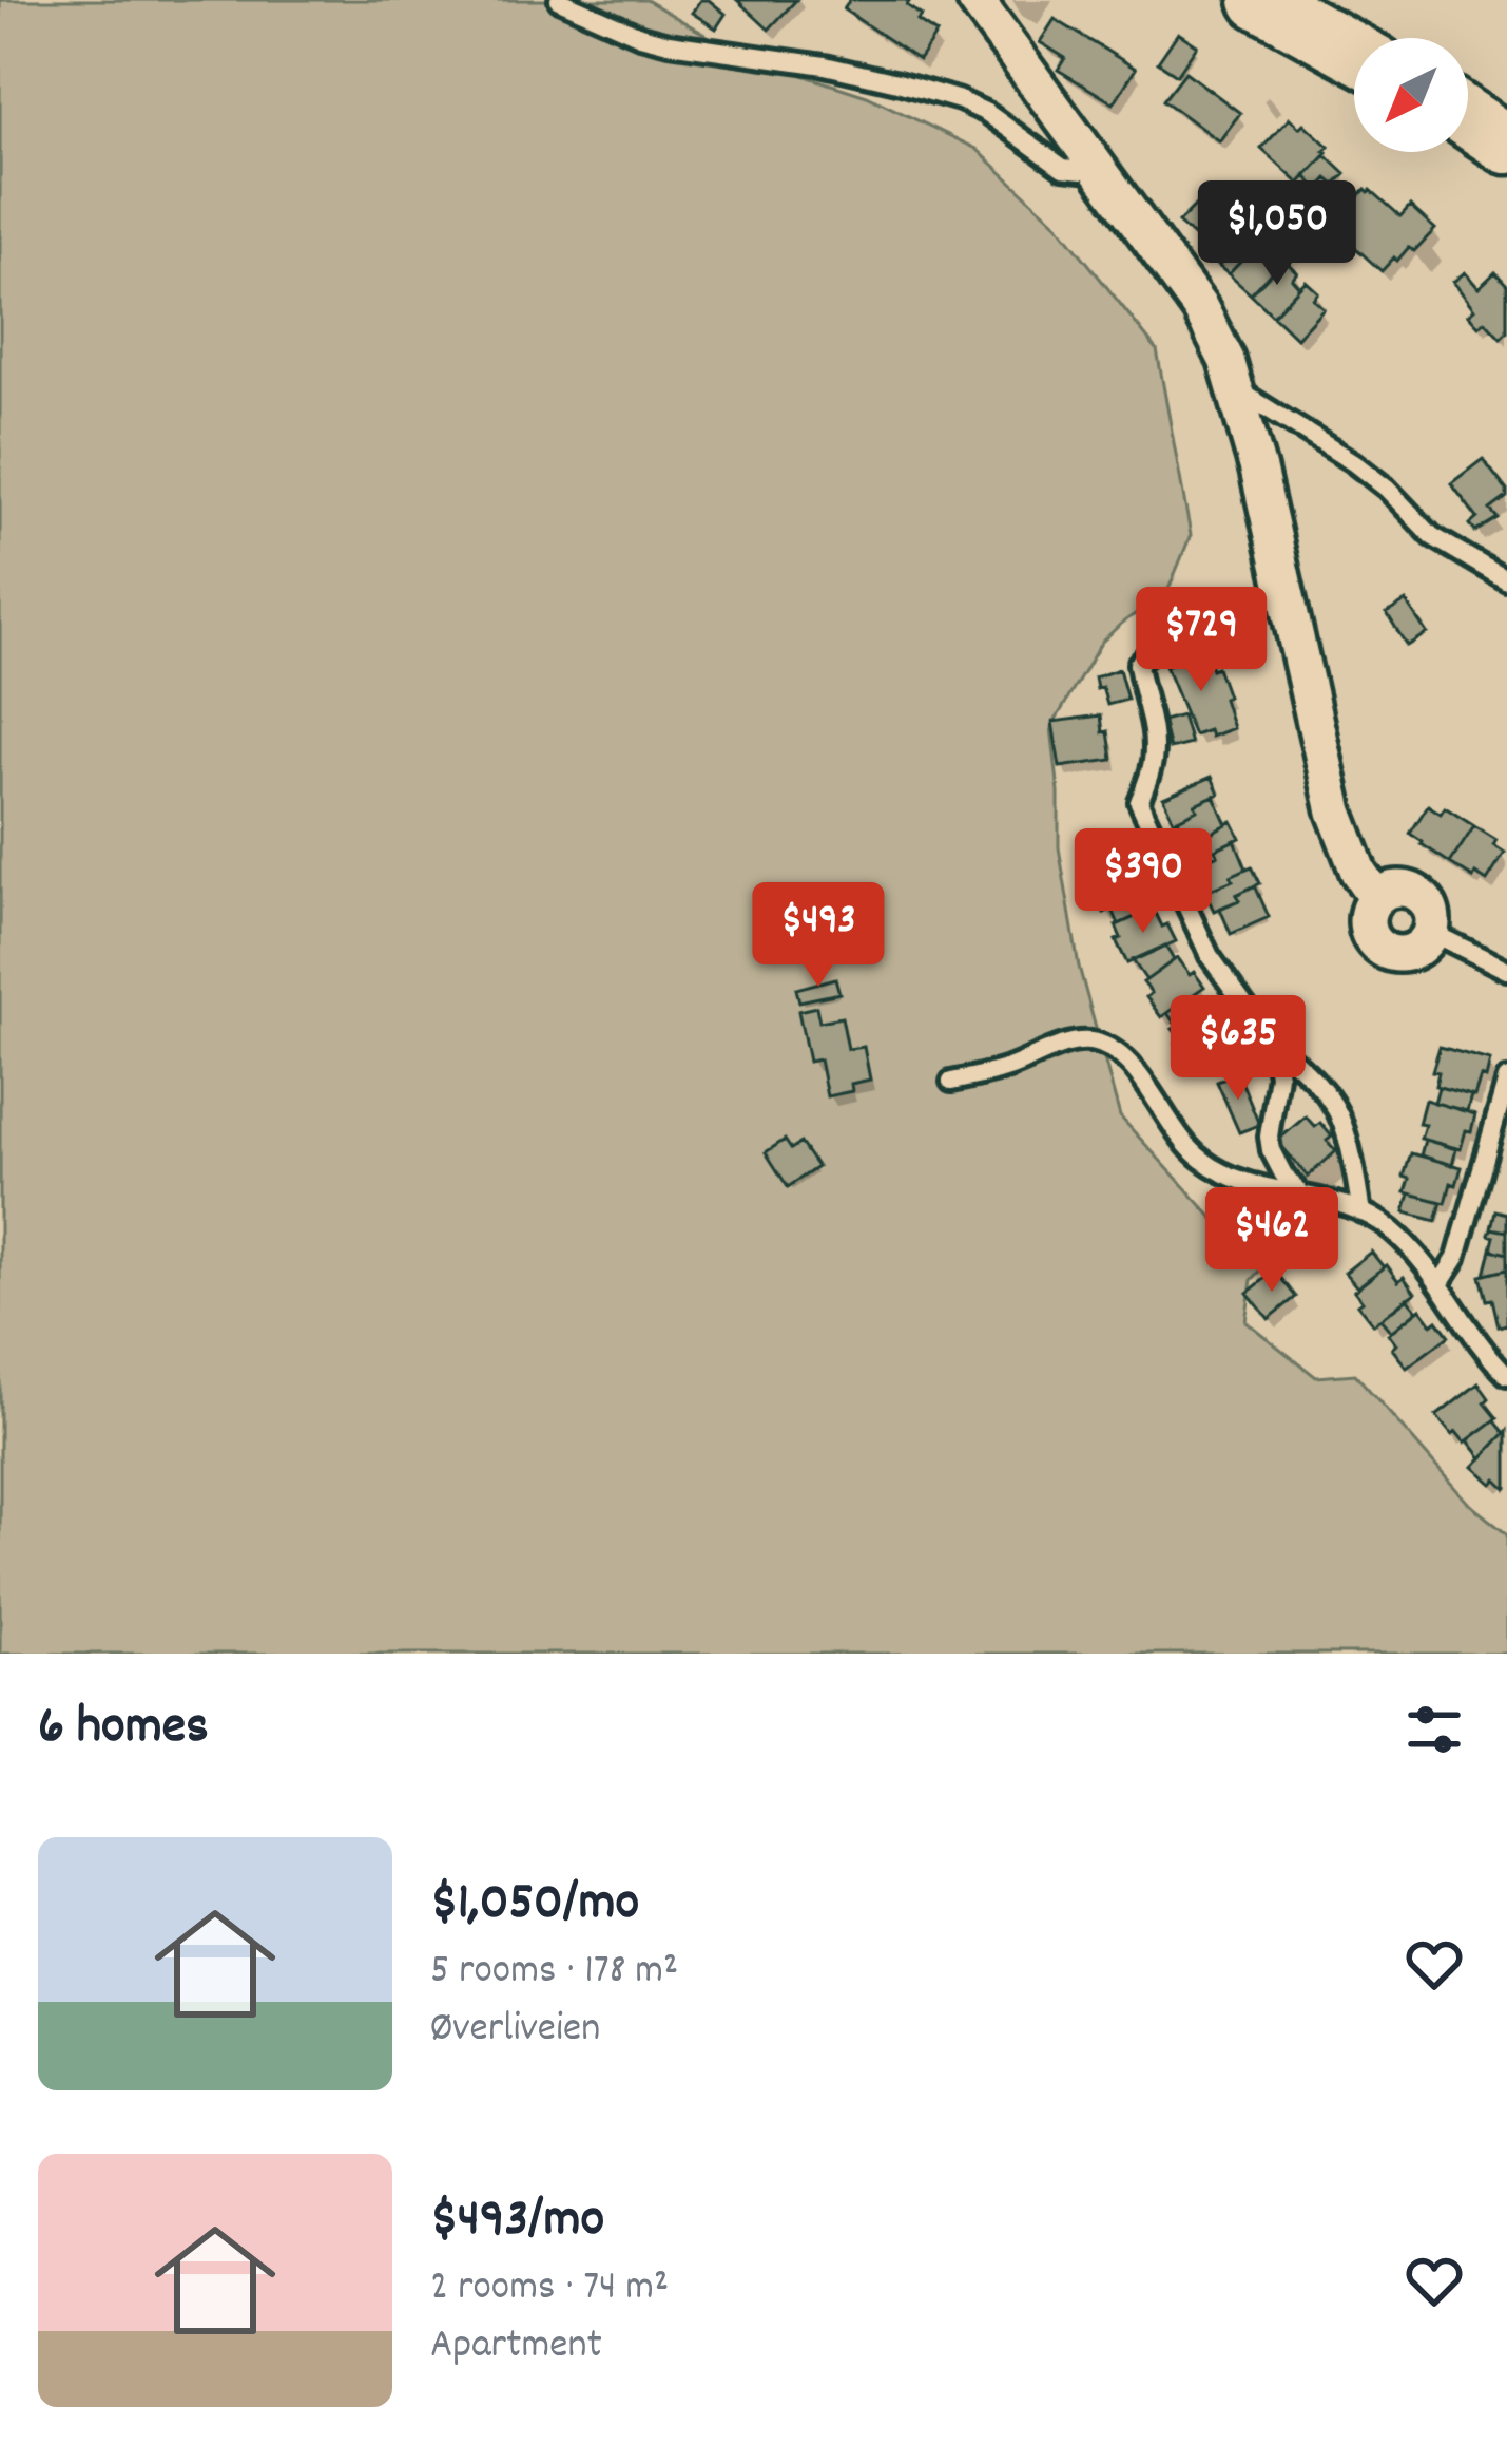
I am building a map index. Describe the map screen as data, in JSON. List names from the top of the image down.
{
  "north": "bottom left",
  "page": {
    "price": [
      "$1,050",
      "$729",
      "$390",
      "$493",
      "$635",
      "$462"
    ],
    "heading": "6 homes",
    "list": [
      {
        "name": "$1,050/mo",
        "note": "5 rooms · 178 m² · Øverliveien"
      },
      {
        "name": "$493/mo",
        "note": "2 rooms · 74 m² · Apartment"
      }
    ]
  }
}
